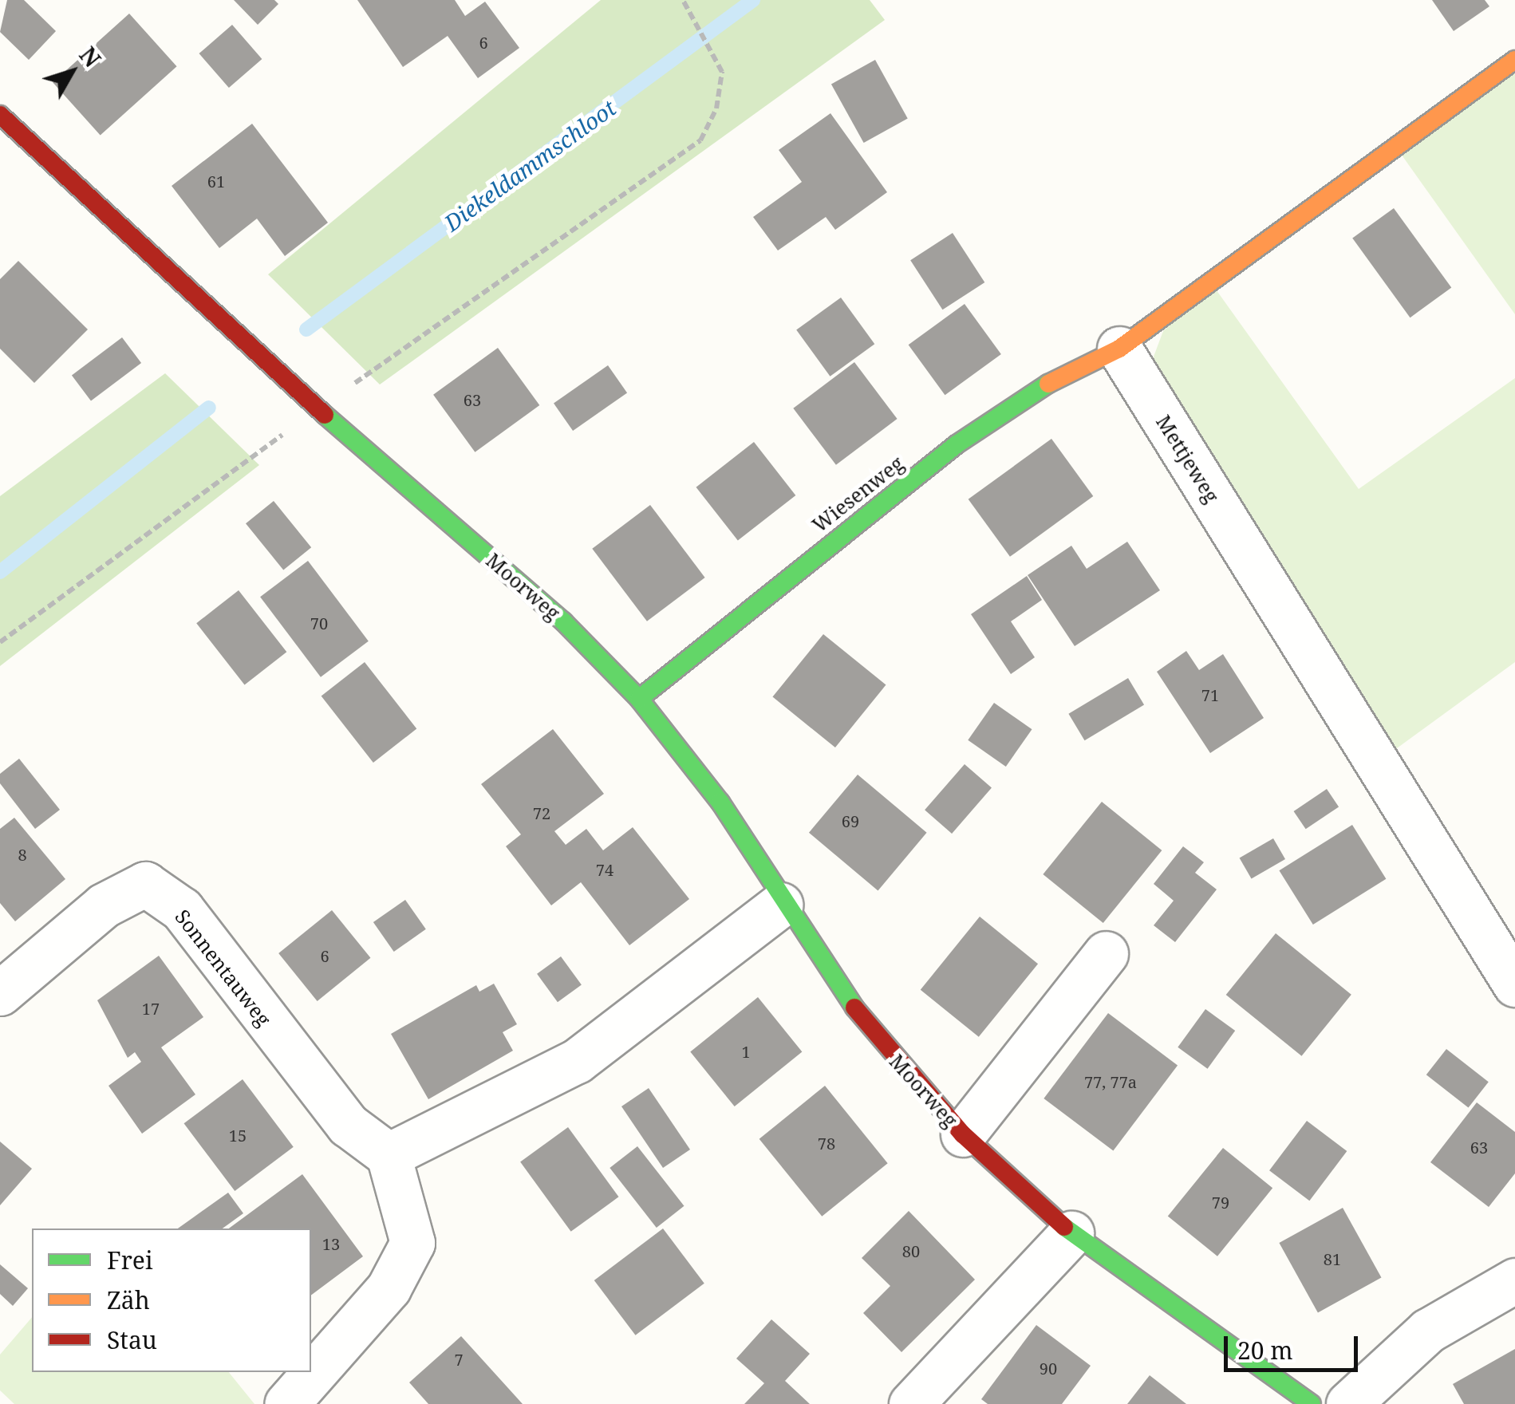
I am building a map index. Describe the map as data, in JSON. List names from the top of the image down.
{
  "streets": {
    "street": [
      "Mettjeweg",
      "Wiesenweg",
      "Moorweg",
      "Sonnentauweg"
    ]
  },
  "crossings": [
    ["Mettjeweg", "Wiesenweg"],
    ["Wiesenweg", "Moorweg"]
  ],
  "water": ["Diekeldammschloot"],
  "house_numbers": [
    "6",
    "61",
    "63",
    "70",
    "71",
    "72",
    "69",
    "8",
    "74",
    "6",
    "17",
    "1",
    "77, 77a",
    "15",
    "78",
    "63",
    "79",
    "13",
    "80",
    "81",
    "7",
    "90"
  ],
  "legend": ["Frei", "Zäh", "Stau"],
  "scale_bar": "20 m",
  "north": "top right"
}
